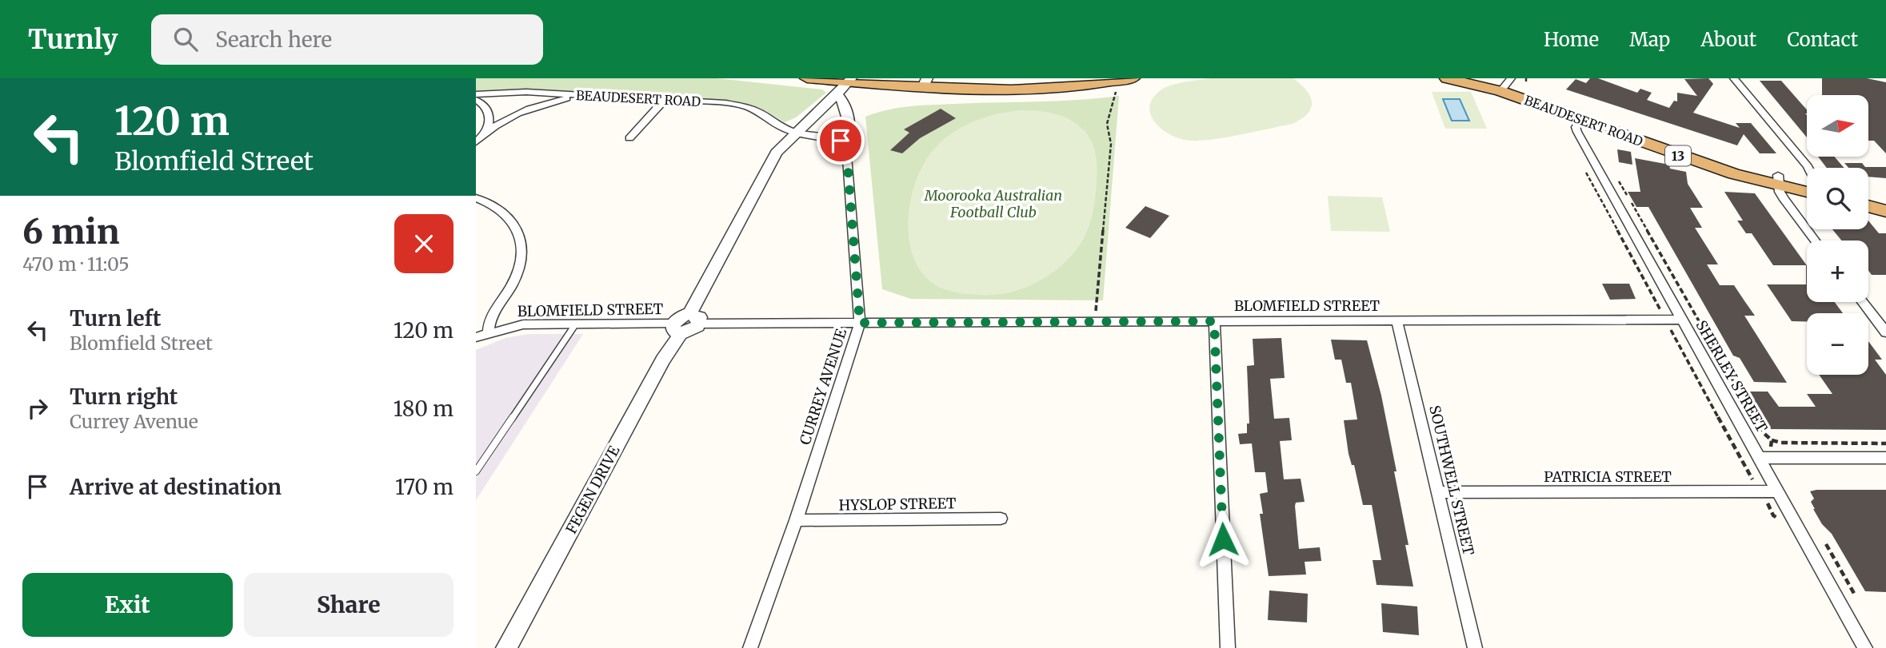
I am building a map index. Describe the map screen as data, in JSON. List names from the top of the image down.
{
  "streets": {
    "highway": ["BEAUDESERT ROAD", "13"],
    "street": [
      "BLOMFIELD STREET",
      "SHERLEY STREET",
      "CURREY AVENUE",
      "PATRICIA STREET",
      "SOUTHWELL STREET",
      "FEGEN DRIVE",
      "HYSLOP STREET"
    ]
  },
  "crossings": [
    ["BEAUDESERT ROAD", "SHERLEY STREET"],
    ["BLOMFIELD STREET", "SHERLEY STREET"],
    ["BLOMFIELD STREET", "CURREY AVENUE"],
    ["BLOMFIELD STREET", "SOUTHWELL STREET"],
    ["BLOMFIELD STREET", "FEGEN DRIVE"],
    ["SHERLEY STREET", "PATRICIA STREET"],
    ["CURREY AVENUE", "HYSLOP STREET"],
    ["PATRICIA STREET", "SOUTHWELL STREET"]
  ],
  "parks": ["Moorooka Australian Football Club"],
  "north": "right",
  "page": {
    "header": "Turnly",
    "search": "Search here",
    "nav": [
      "Home",
      "Map",
      "About",
      "Contact"
    ],
    "turn": ["120 m", "Blomfield Street"],
    "map_buttons": ["+", "−"],
    "heading": ["6 min", "470 m · 11:05"],
    "list": [
      {
        "name": "Turn left",
        "note": "Blomfield Street",
        "value": "120 m"
      },
      {
        "name": "Turn right",
        "note": "Currey Avenue",
        "value": "180 m"
      },
      {
        "name": "Arrive at destination",
        "value": "170 m"
      }
    ],
    "buttons": ["Exit", "Share"]
  }
}
